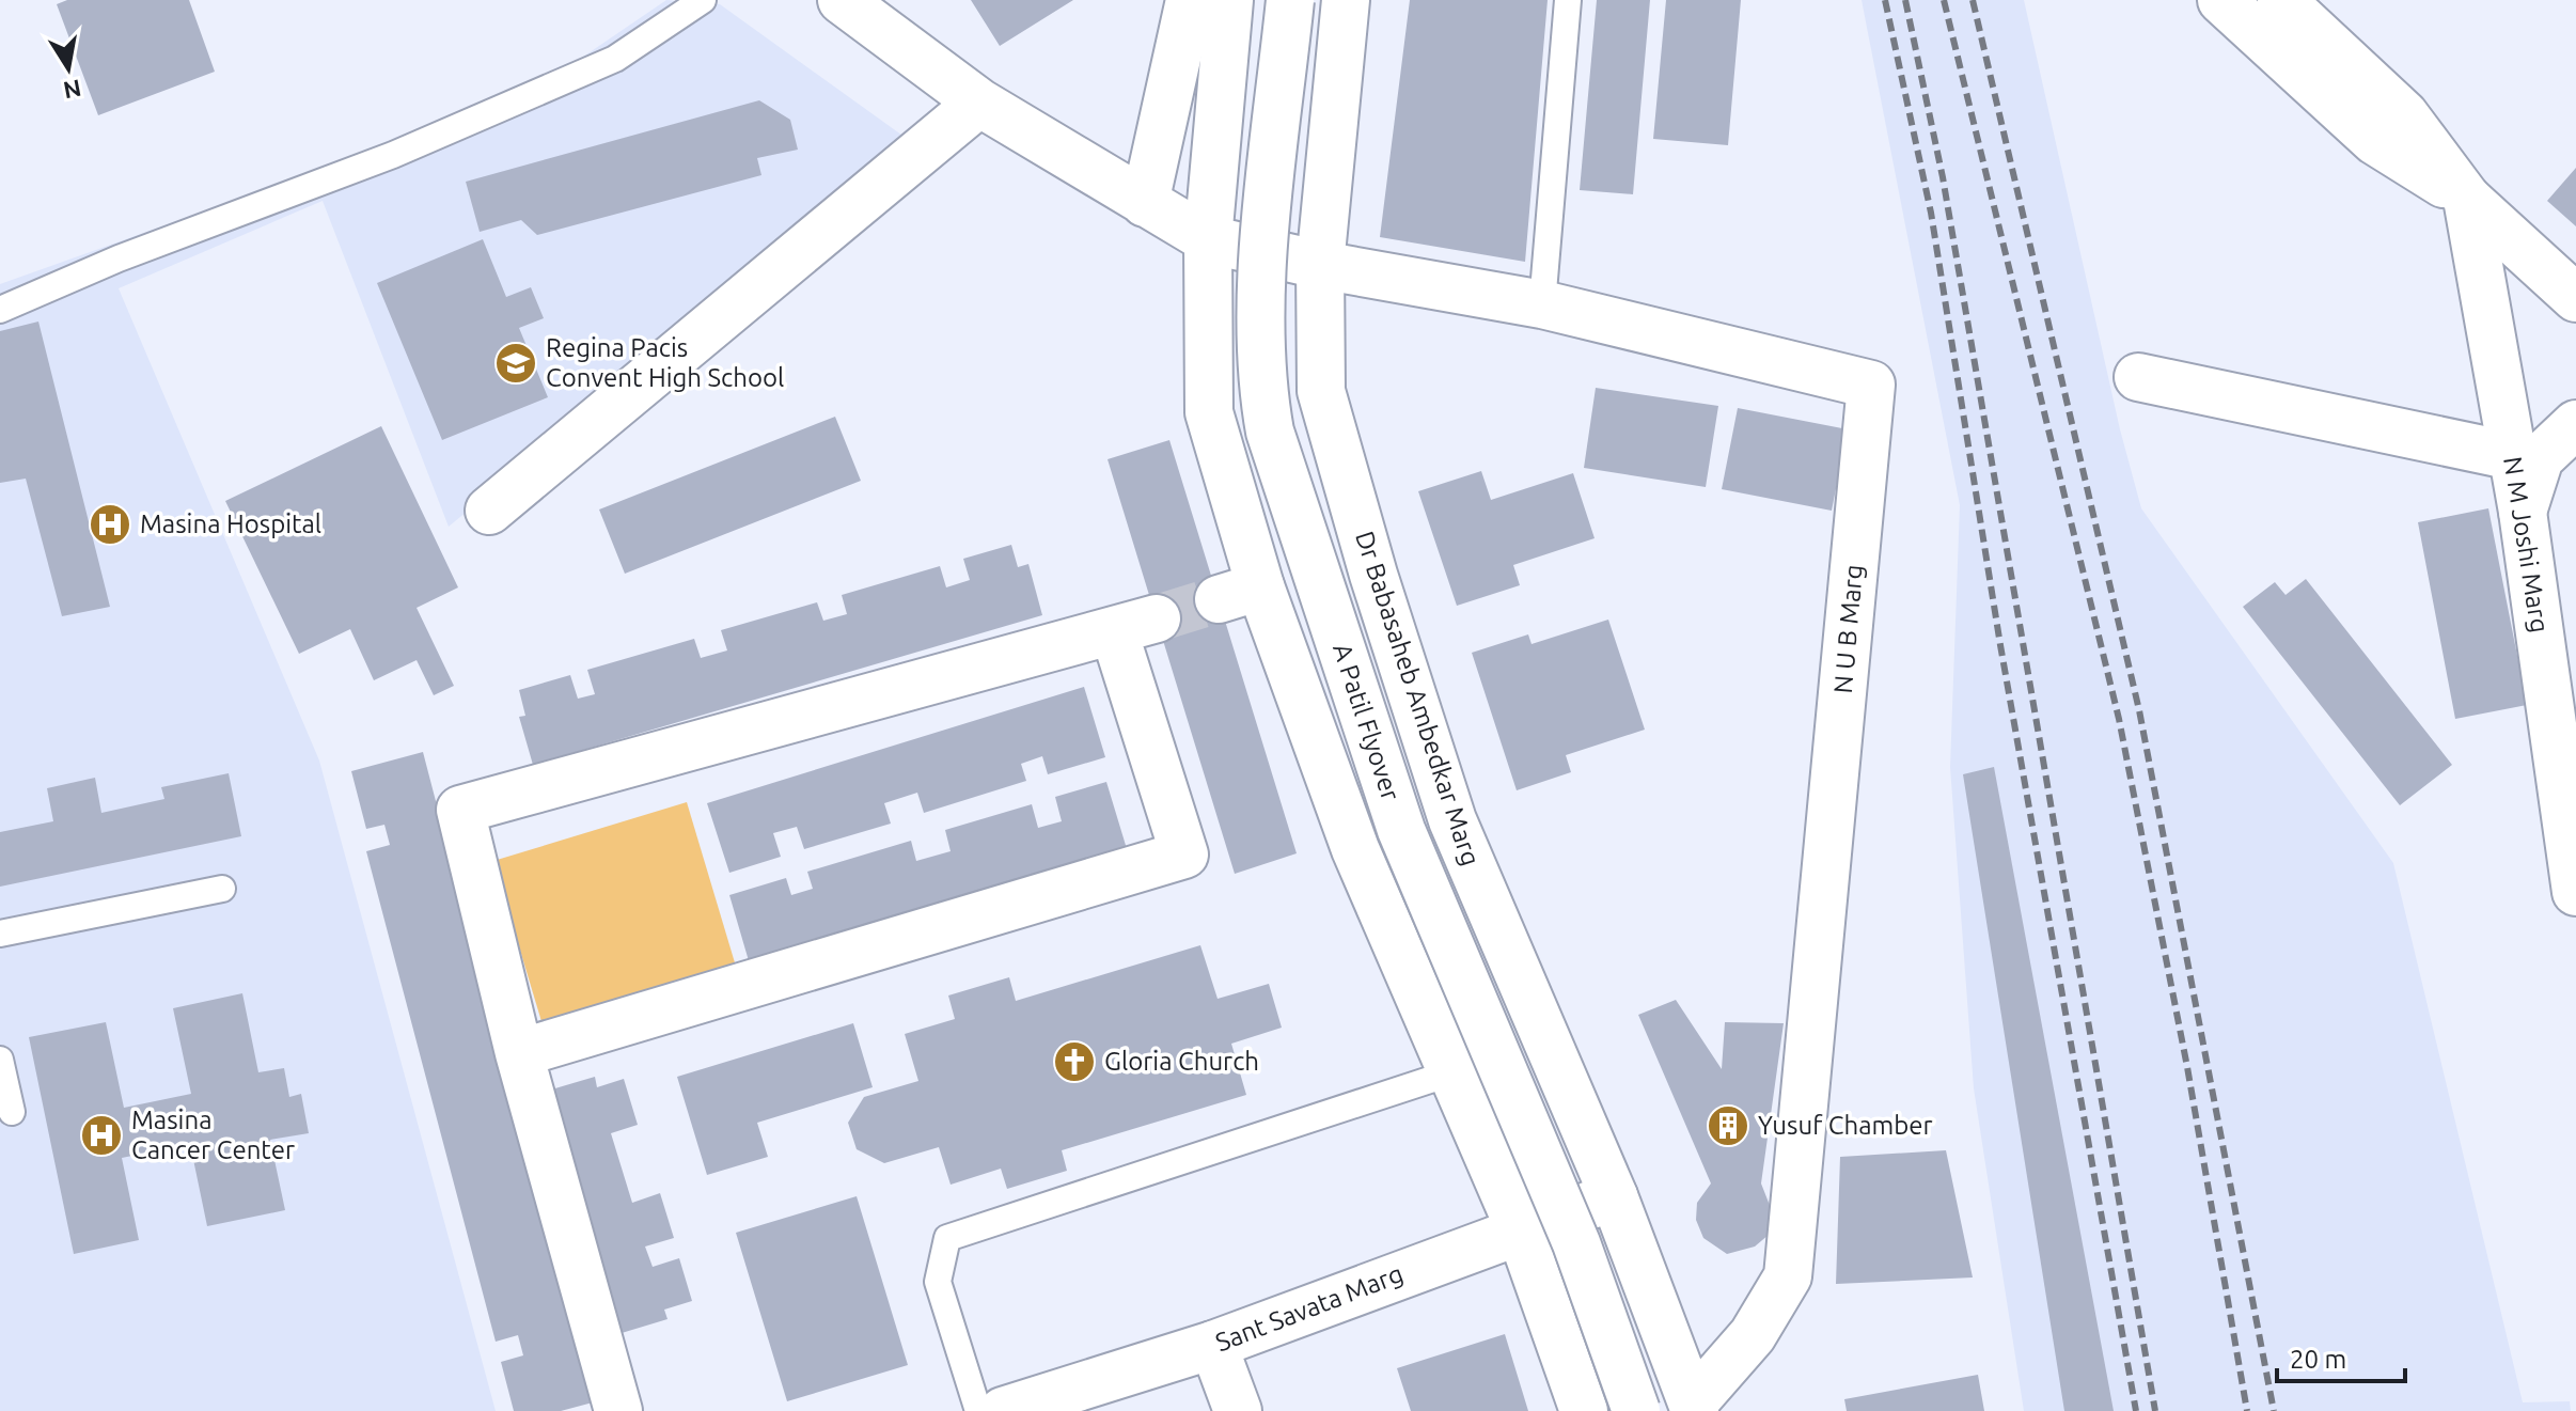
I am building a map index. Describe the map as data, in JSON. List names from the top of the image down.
{
  "streets": {
    "main road": [
      "N M Joshi Marg",
      "N U B Marg",
      "Dr Babasaheb Ambedkar Marg",
      "A Patil Flyover",
      "Sant Savata Marg"
    ]
  },
  "crossings": [
    ["N U B Marg", "Dr Babasaheb Ambedkar Marg"],
    ["Dr Babasaheb Ambedkar Marg", "Sant Savata Marg"]
  ],
  "places": {
    "school or university": ["Regina Pacis Convent High School"],
    "hospital": ["Masina Hospital", "Masina Cancer Center"],
    "church": ["Gloria Church"],
    "building": ["Yusuf Chamber"]
  },
  "scale_bar": "20 m",
  "north": "bottom"
}
